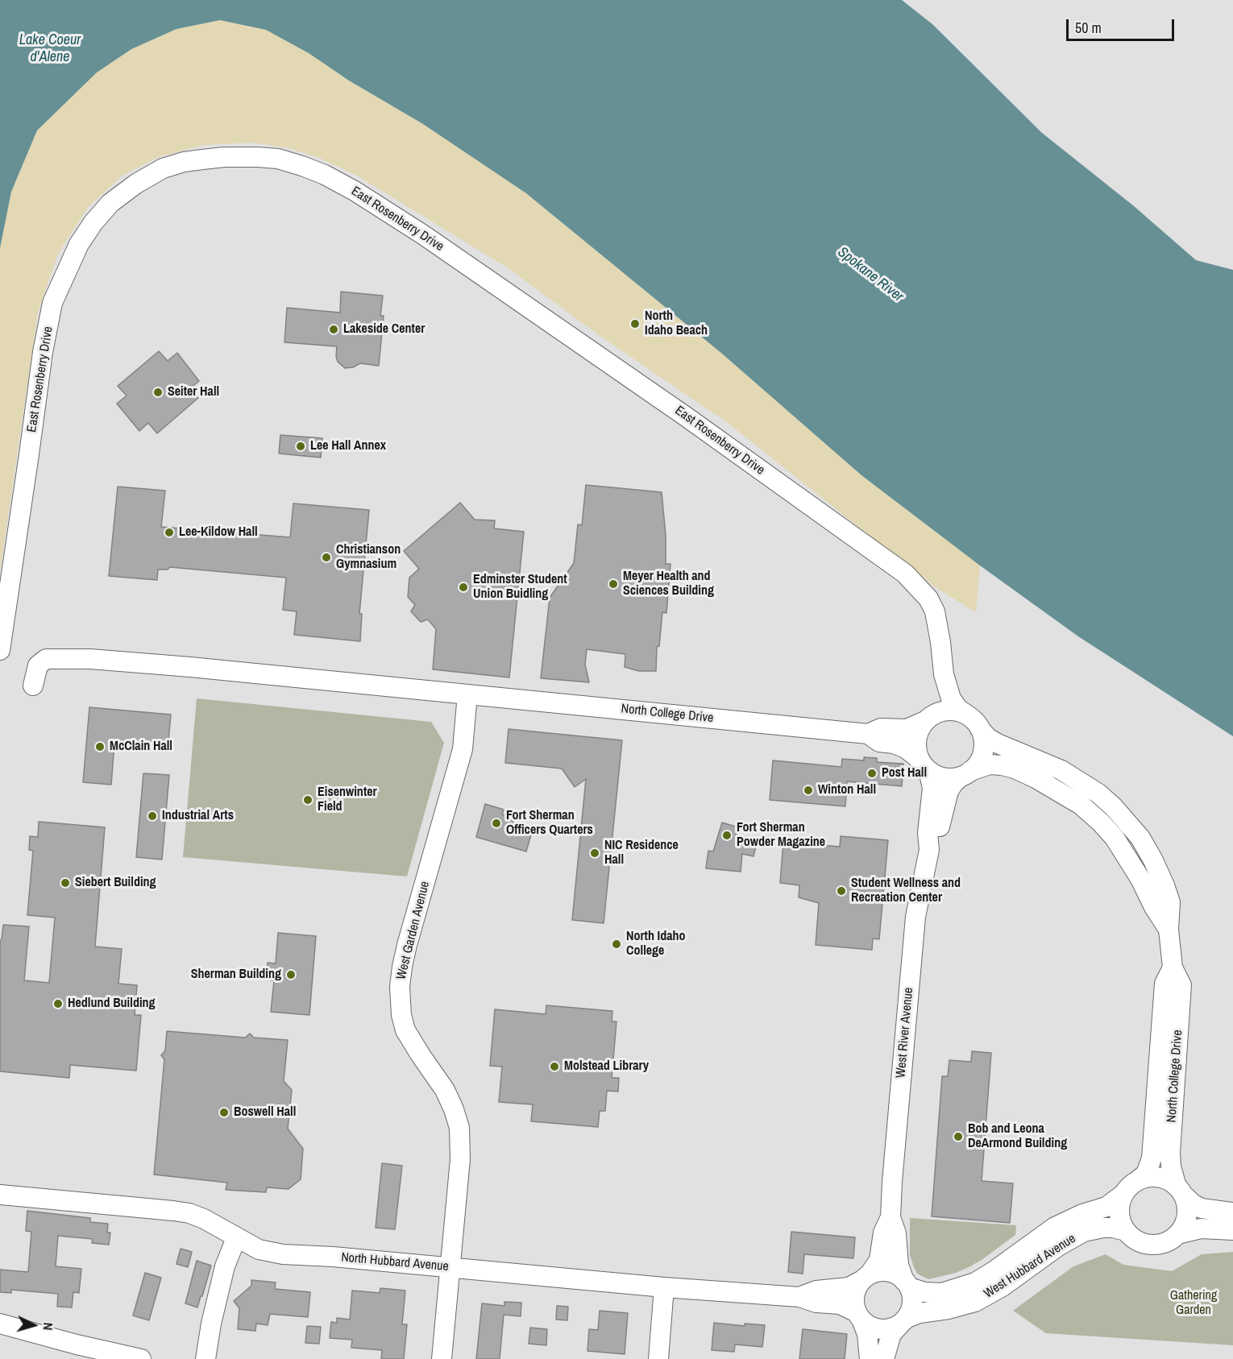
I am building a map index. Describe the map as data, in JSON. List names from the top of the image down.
{
  "streets": {
    "street": [
      "East Rosenberry Drive",
      "North College Drive",
      "West Garden Avenue",
      "West River Avenue",
      "North Hubbard Avenue",
      "West Hubbard Avenue"
    ]
  },
  "crossings": [
    ["East Rosenberry Drive", "North College Drive"],
    ["East Rosenberry Drive", "West River Avenue"],
    ["North College Drive", "West Garden Avenue"],
    ["North College Drive", "West River Avenue"],
    ["North College Drive", "West Hubbard Avenue"],
    ["West Garden Avenue", "North Hubbard Avenue"],
    ["West River Avenue", "North Hubbard Avenue"],
    ["West River Avenue", "West Hubbard Avenue"],
    ["North Hubbard Avenue", "West Hubbard Avenue"]
  ],
  "water": ["Lake Coeur d'Alene", "Spokane River"],
  "parks": ["Gathering Garden"],
  "places": [
    "North Idaho Beach",
    "Lakeside Center",
    "Seiter Hall",
    "Lee Hall Annex",
    "Lee-Kildow Hall",
    "Christianson Gymnasium",
    "Meyer Health and Sciences Building",
    "Edminster Student Union Buidling",
    "McClain Hall",
    "Post Hall",
    "Winton Hall",
    "Eisenwinter Field",
    "Industrial Arts",
    "Fort Sherman Officers Quarters",
    "Fort Sherman Powder Magazine",
    "NIC Residence Hall",
    "Siebert Building",
    "Student Wellness and Recreation Center",
    "North Idaho College",
    "Sherman Building",
    "Hedlund Building",
    "Molstead Library",
    "Boswell Hall",
    "Bob and Leona DeArmond Building"
  ],
  "scale_bar": "50 m",
  "north": "right"
}
